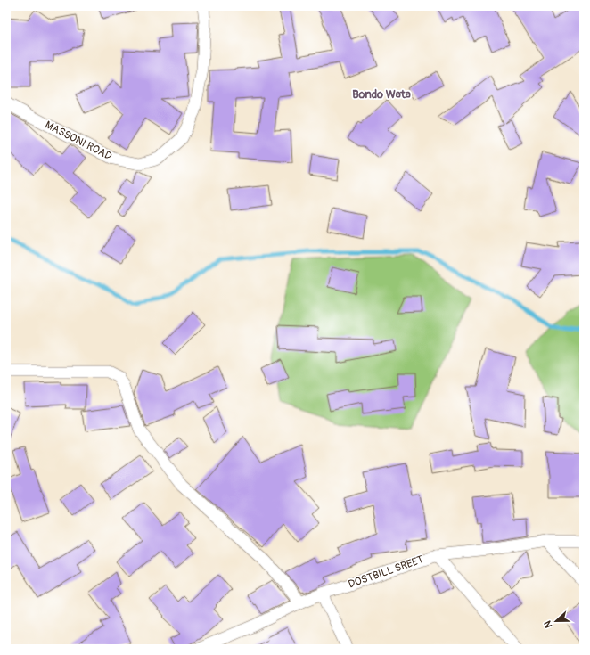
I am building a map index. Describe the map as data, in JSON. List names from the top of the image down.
{
  "streets": {
    "street": ["MASSONI ROAD", "DOSTBILL SREET"]
  },
  "districts": ["Bondo Wata"],
  "north": "left"
}
